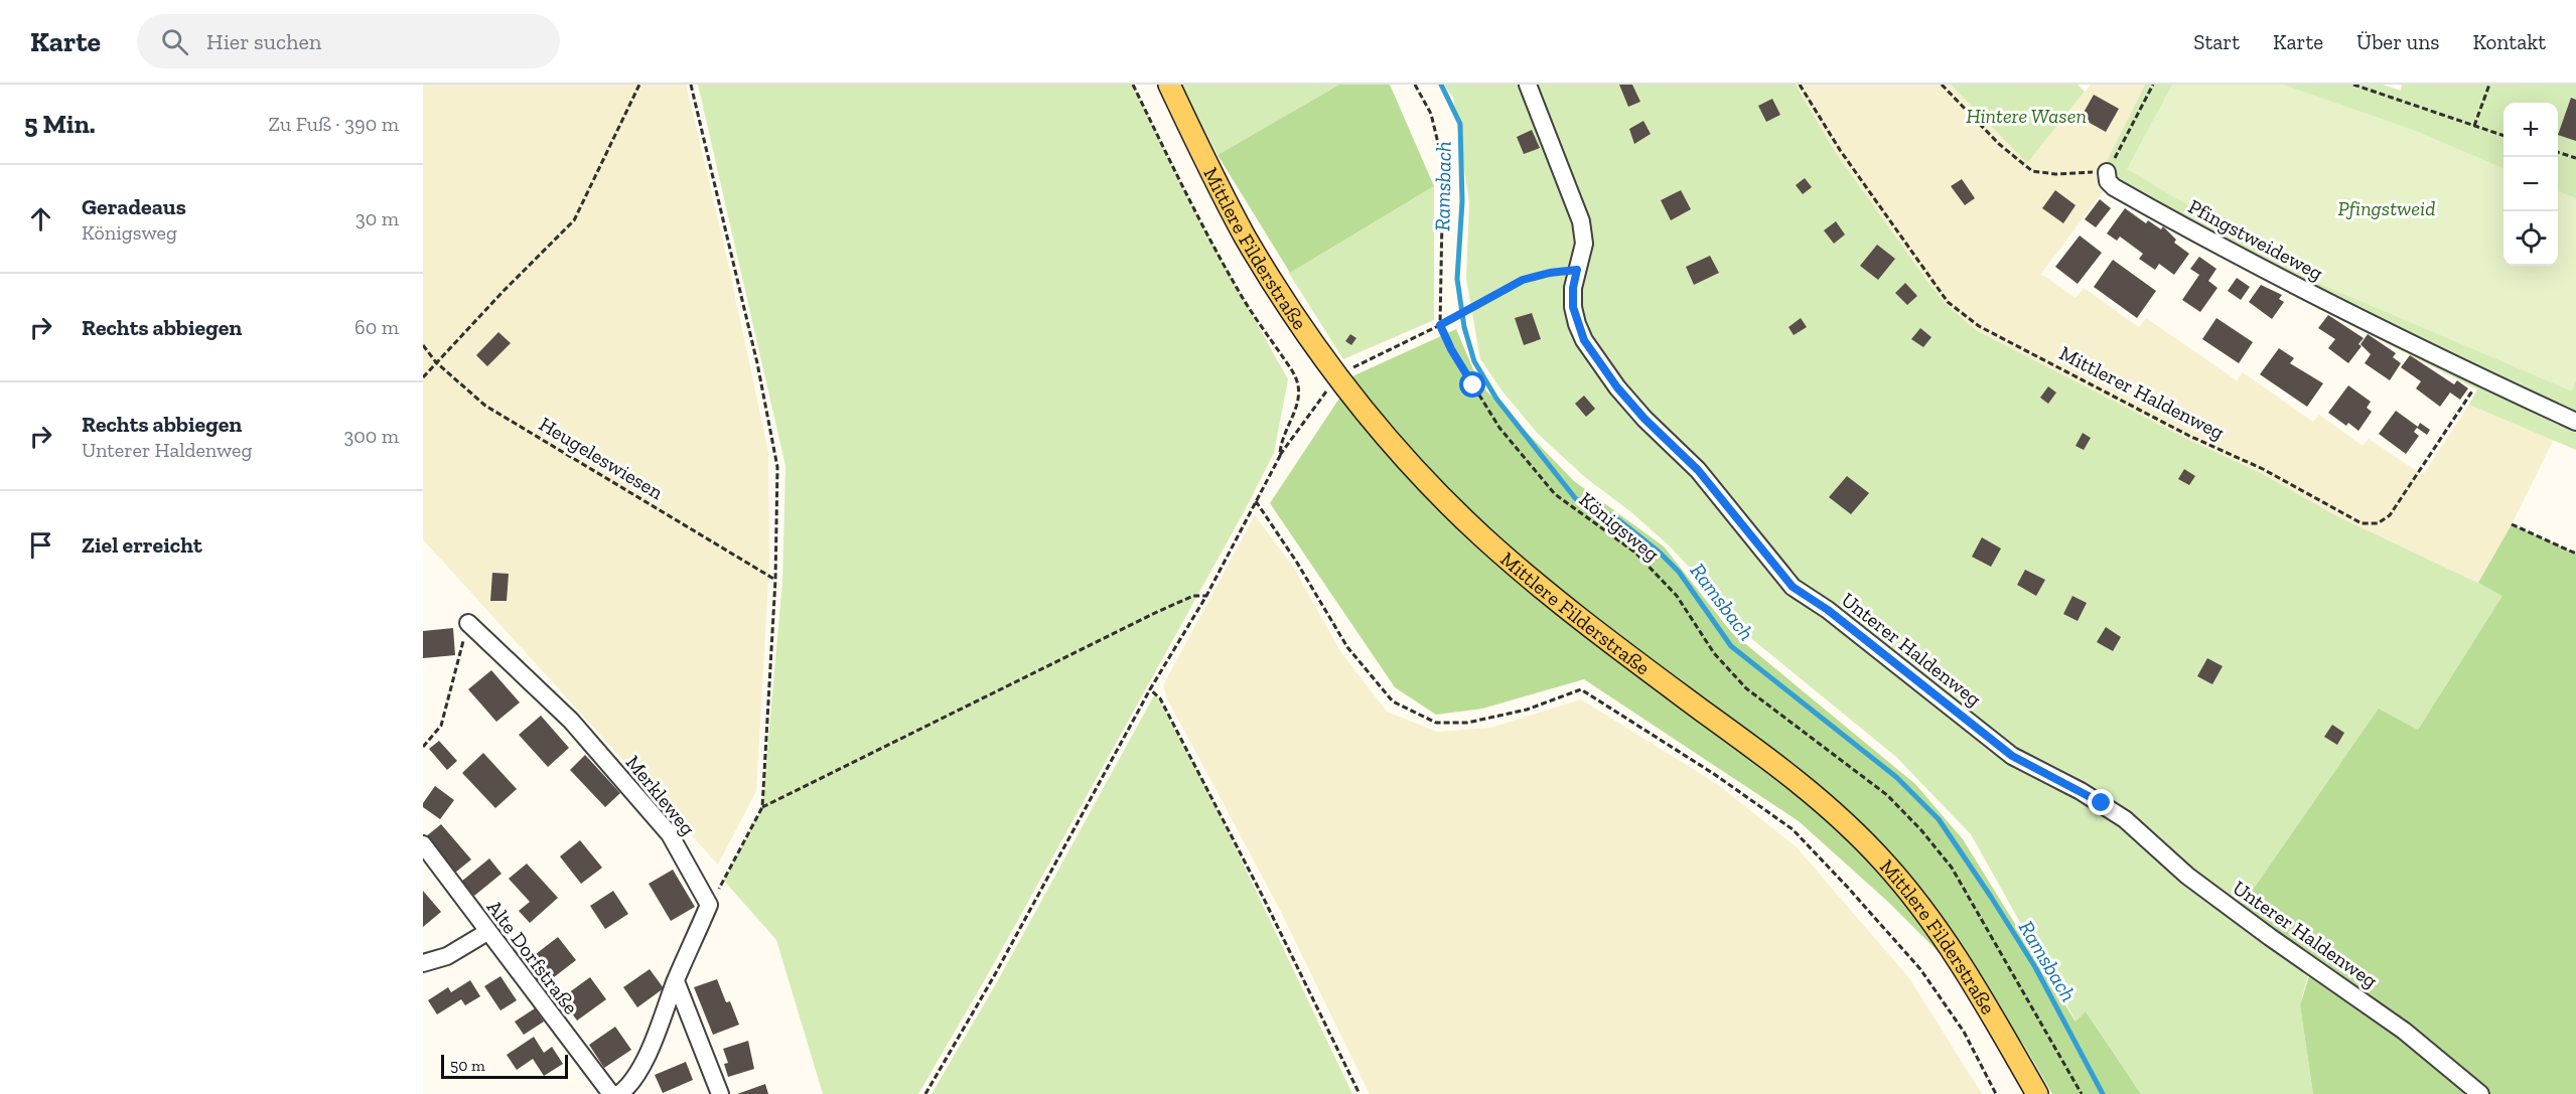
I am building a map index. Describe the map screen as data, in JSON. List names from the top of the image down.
{
  "streets": {
    "main road": ["Mittlere Filderstraße"],
    "street": [
      "Pfingstweideweg",
      "Unterer Haldenweg",
      "Merkleweg",
      "Alte Dorfstraße"
    ],
    "path": ["Mittlerer Haldenweg", "Heugeleswiesen", "Königsweg"]
  },
  "crossings": [
    ["Pfingstweideweg", "Mittlerer Haldenweg"]
  ],
  "water": ["Ramsbach"],
  "parks": ["Hintere Wasen", "Pfingstweid"],
  "scale_bar": "50 m",
  "page": {
    "header": "Karte",
    "search": "Hier suchen",
    "nav": [
      "Start",
      "Karte",
      "Über uns",
      "Kontakt"
    ],
    "heading": ["5 Min.", "Zu Fuß · 390 m"],
    "map_buttons": ["+", "−"],
    "list": [
      ["Geradeaus", "Königsweg", "30 m"],
      ["Rechts abbiegen", "60 m"],
      ["Rechts abbiegen", "Unterer Haldenweg", "300 m"],
      "Ziel erreicht"
    ],
    "scale": "50 m"
  }
}
